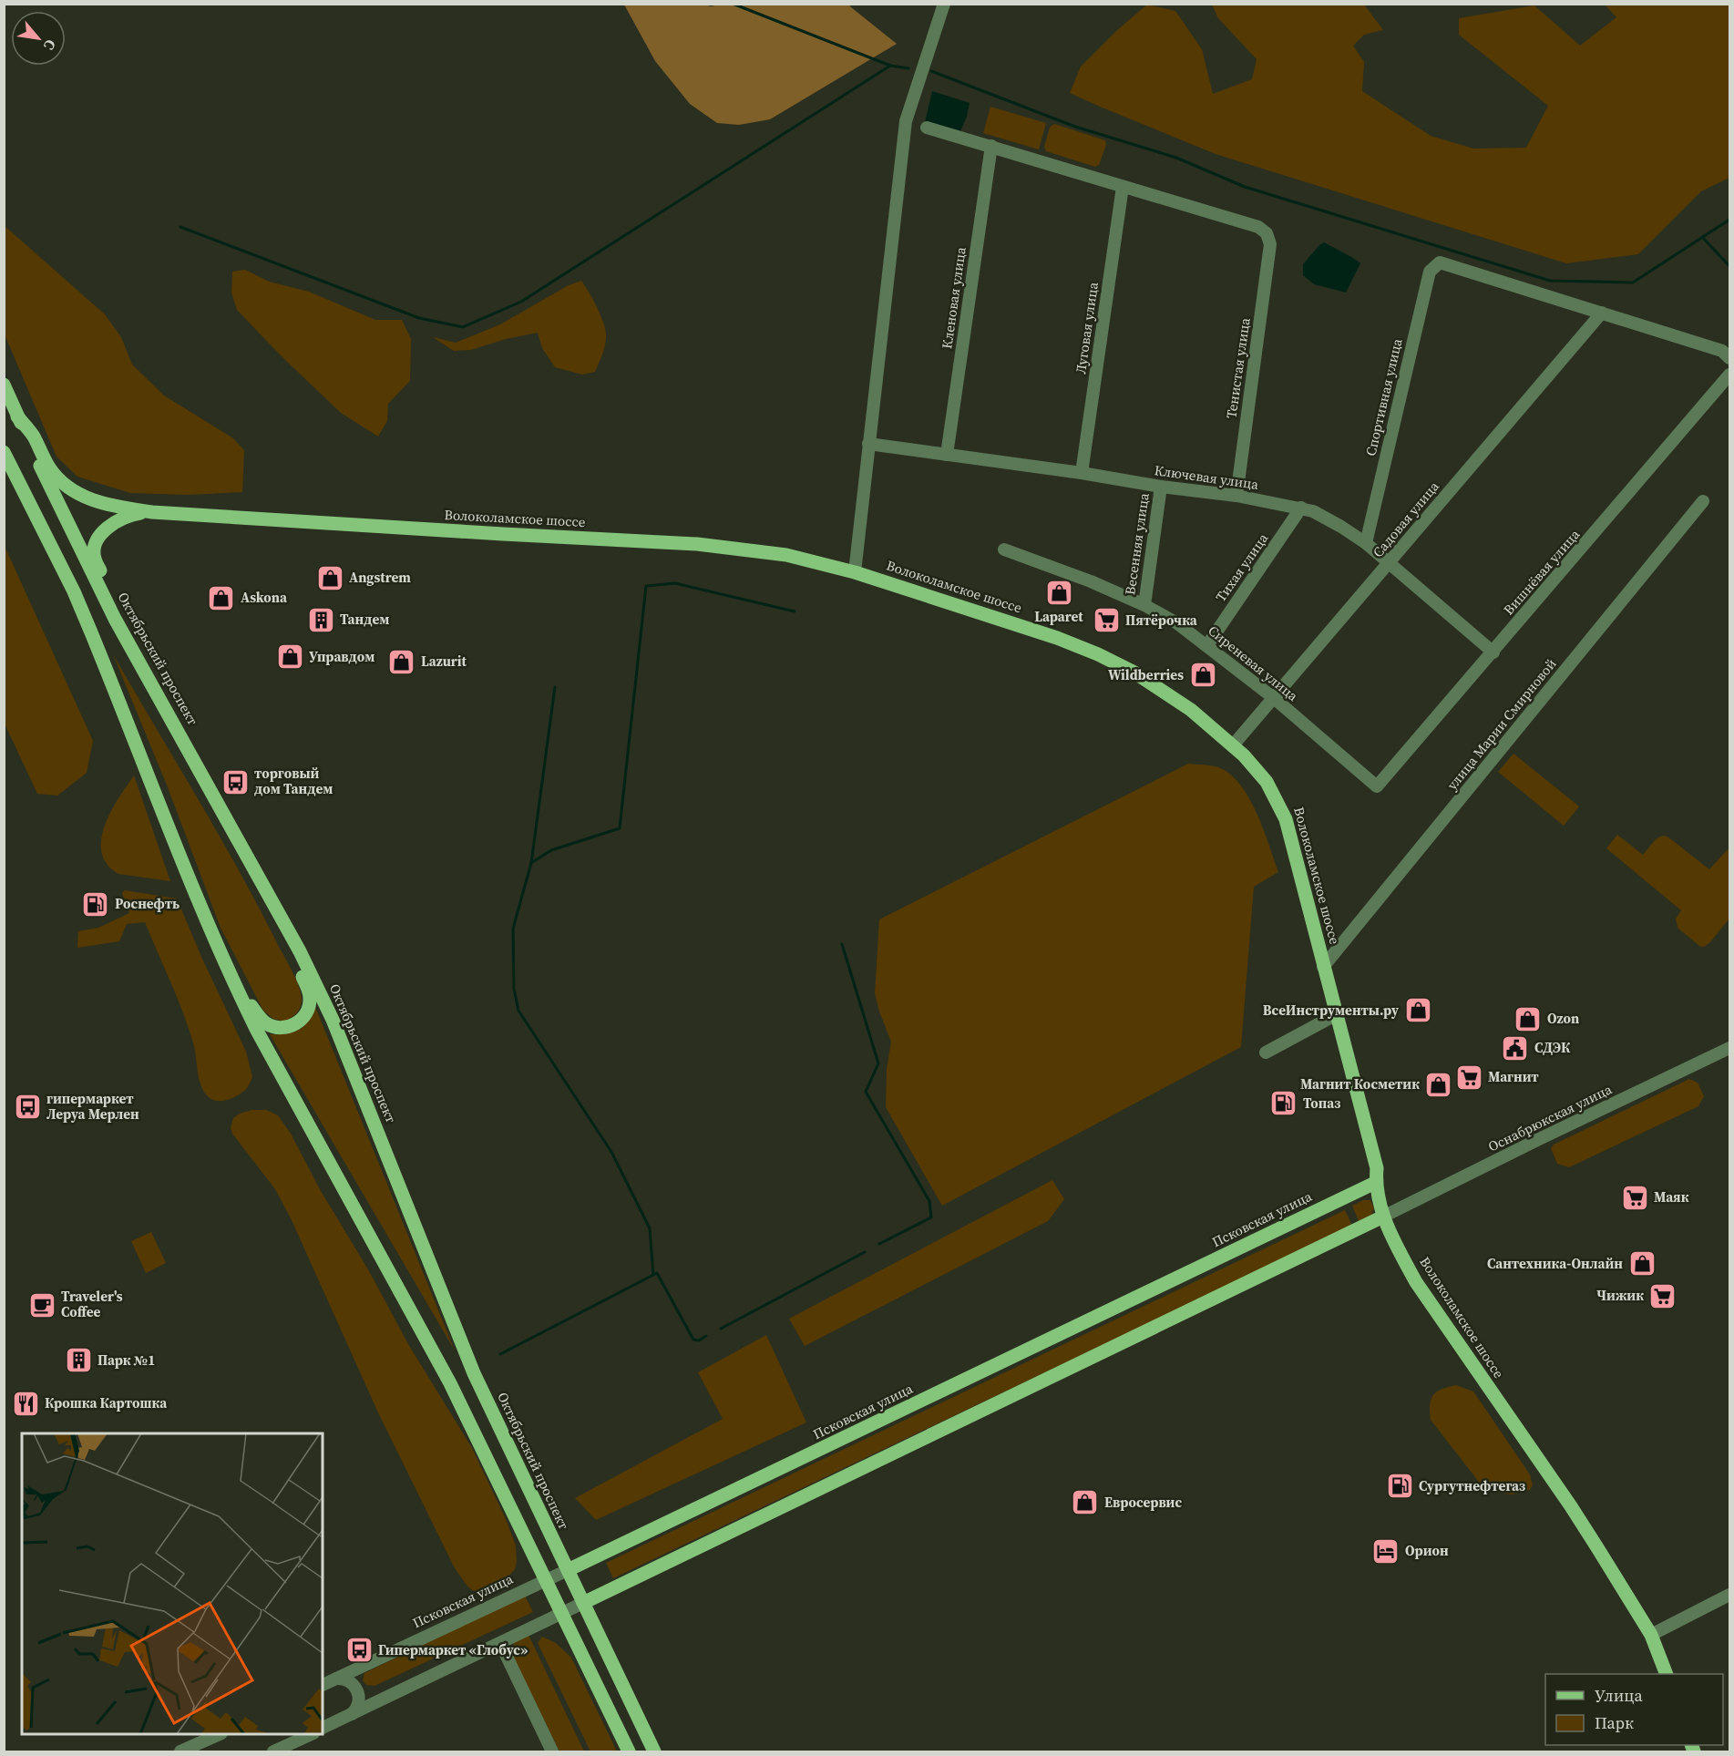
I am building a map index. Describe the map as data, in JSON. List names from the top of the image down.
{
  "streets": {
    "main road": ["Волоколамское шоссе", "Октябрьский проспект", "Псковская улица"],
    "street": [
      "Кленовая улица",
      "Луговая улица",
      "Тенистая улица",
      "Спортивная улица",
      "Ключевая улица",
      "Садовая улица",
      "Весенняя улица",
      "Тихая улица",
      "Вишнёвая улица",
      "Сиреневая улица",
      "улица Марии Смирновой",
      "Оснабрюкская улица"
    ]
  },
  "crossings": [
    ["Кленовая улица", "Ключевая улица"],
    ["Луговая улица", "Тенистая улица"],
    ["Луговая улица", "Ключевая улица"],
    ["Тенистая улица", "Ключевая улица"],
    ["Спортивная улица", "Ключевая улица"],
    ["Спортивная улица", "Садовая улица"],
    ["Ключевая улица", "Садовая улица"],
    ["Ключевая улица", "Весенняя улица"],
    ["Ключевая улица", "Тихая улица"],
    ["Ключевая улица", "Вишнёвая улица"],
    ["Волоколамское шоссе", "Садовая улица"],
    ["Волоколамское шоссе", "Октябрьский проспект"],
    ["Волоколамское шоссе", "улица Марии Смирновой"],
    ["Волоколамское шоссе", "Оснабрюкская улица"],
    ["Волоколамское шоссе", "Псковская улица"],
    ["Садовая улица", "Сиреневая улица"],
    ["Весенняя улица", "Сиреневая улица"],
    ["Тихая улица", "Сиреневая улица"],
    ["Вишнёвая улица", "Сиреневая улица"],
    ["Октябрьский проспект", "Псковская улица"]
  ],
  "places": {
    "shop": [
      "Angstrem",
      "Laparet",
      "Askona",
      "Управдом",
      "Lazurit",
      "Wildberries",
      "ВсеИнструменты.ру",
      "Ozon",
      "Магнит Косметик",
      "Сантехника-Онлайн",
      "Евросервис"
    ],
    "building": ["Тандем", "Парк №1"],
    "supermarket": [
      "Пятёрочка",
      "Магнит",
      "Маяк",
      "Чижик"
    ],
    "bus stop": ["торговый дом Тандем", "гипермаркет Леруа Мерлен", "Гипермаркет «Глобус»"],
    "fuel station": ["Роснефть", "Топаз", "Сургутнефтегаз"],
    "public building": ["СДЭК"],
    "cafe": ["Traveler's Coffee"],
    "restaurant": ["Крошка Картошка"],
    "hotel": ["Орион"]
  },
  "legend": ["Улица", "Парк"],
  "north": "bottom right"
}
